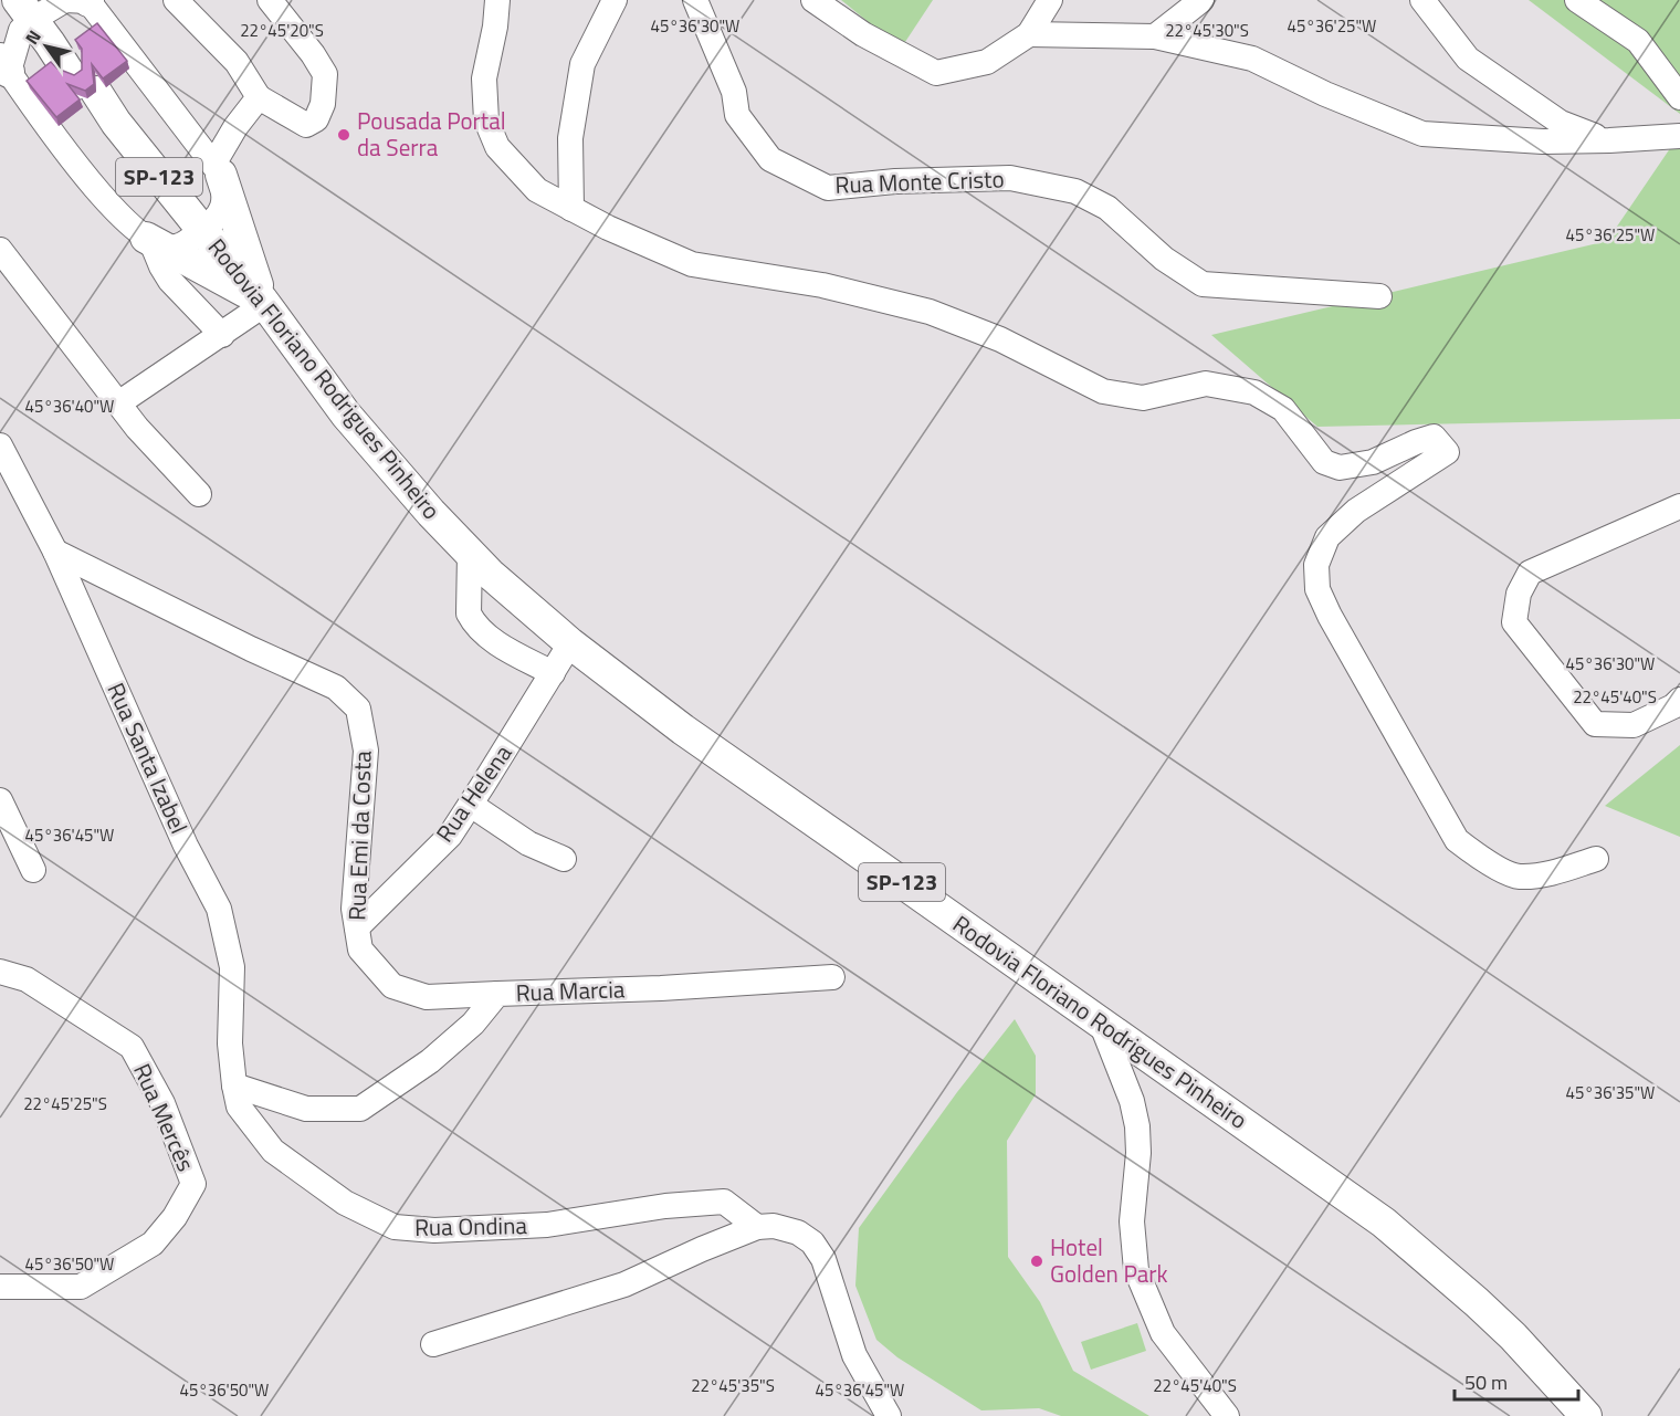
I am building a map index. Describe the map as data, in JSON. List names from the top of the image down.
{
  "streets": {
    "main road": ["SP-123", "Rodovia Floriano Rodrigues Pinheiro"],
    "street": [
      "Rua Monte Cristo",
      "Rua Santa Izabel",
      "Rua Helena",
      "Rua Emi da Costa",
      "Rua Marcia",
      "Rua Mercês",
      "Rua Ondina"
    ]
  },
  "crossings": [
    ["Rodovia Floriano Rodrigues Pinheiro", "Rua Helena"],
    ["Rua Santa Izabel", "Rua Emi da Costa"],
    ["Rua Santa Izabel", "Rua Marcia"],
    ["Rua Santa Izabel", "Rua Ondina"],
    ["Rua Helena", "Rua Emi da Costa"],
    ["Rua Emi da Costa", "Rua Marcia"],
    ["Rua Marcia", "Rua Ondina"]
  ],
  "places": ["Pousada Portal da Serra", "Hotel Golden Park"],
  "scale_bar": "50 m",
  "north": "top left",
  "coordinates": [
    "45°36'30\"W",
    "45°36'25\"W",
    "22°45'20\"S",
    "22°45'30\"S",
    "45°36'40\"W",
    "22°45'40\"S",
    "45°36'45\"W",
    "45°36'35\"W",
    "22°45'25\"S",
    "45°36'50\"W",
    "22°45'35\"S"
  ]
}
